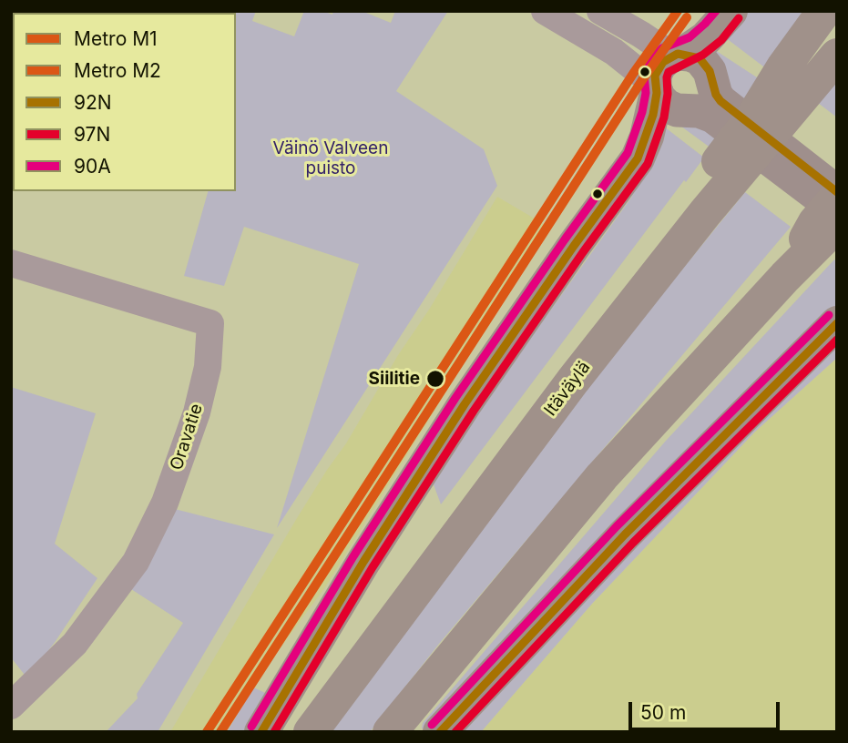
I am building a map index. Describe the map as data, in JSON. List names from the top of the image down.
{
  "streets": {
    "highway": ["Itäväylä"],
    "street": ["Oravatie"]
  },
  "parks": ["Väinö Valveen puisto"],
  "places": ["Siilitie"],
  "lines": [
    "metro line M1",
    "transit line 90A",
    "metro line M2",
    "transit line 97N",
    "transit line 92N"
  ],
  "legend": [
    "Metro M1",
    "Metro M2",
    "92N",
    "97N",
    "90A"
  ],
  "scale_bar": "50 m"
}
